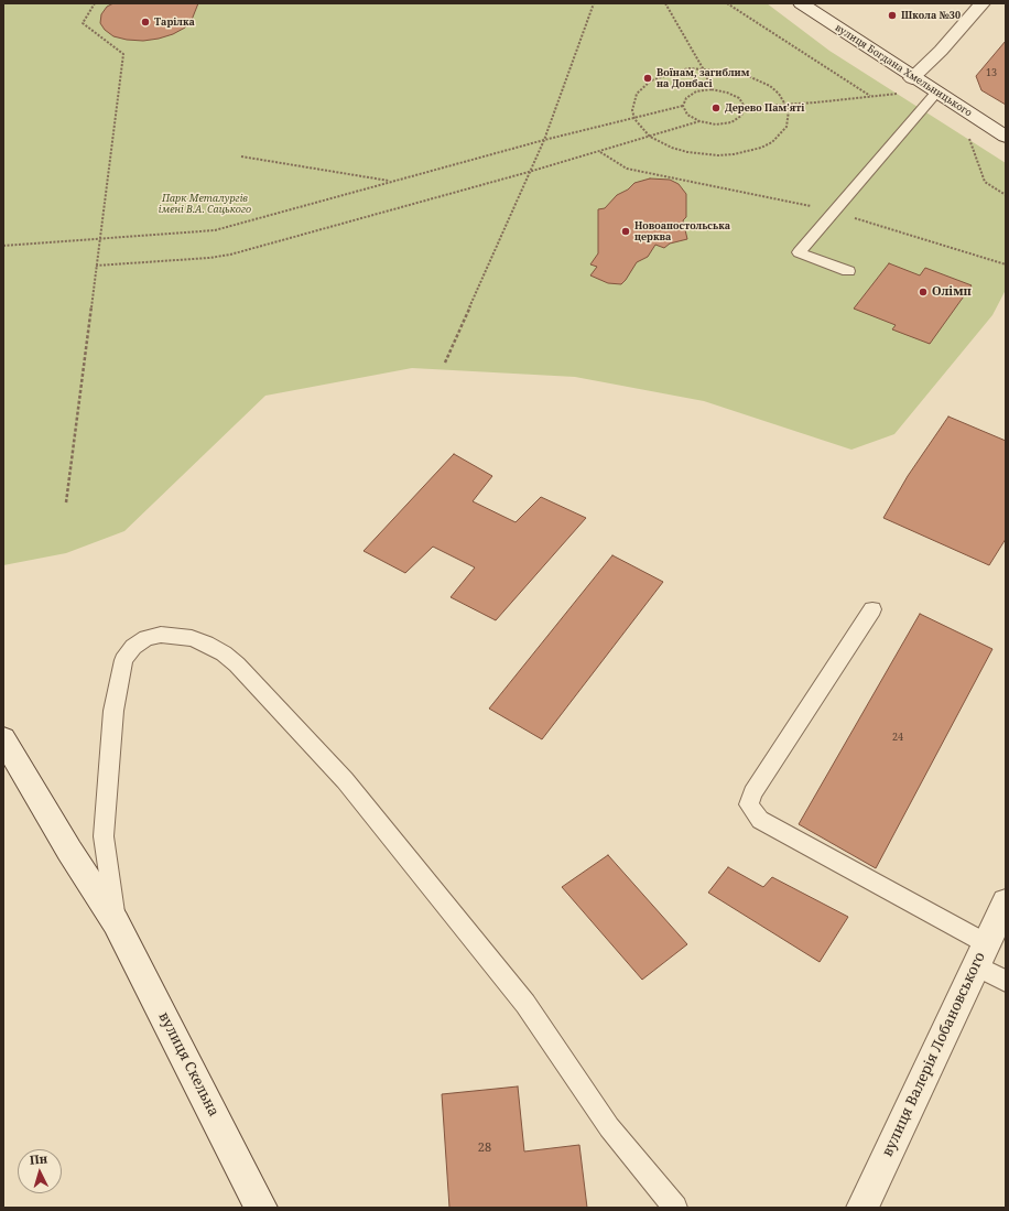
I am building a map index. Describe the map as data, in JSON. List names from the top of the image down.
{
  "streets": {
    "street": ["вулиця Богдана Хмельницького", "вулиця Валерія Лобановського", "вулиця Скельна"]
  },
  "parks": ["Парк Металургів імені В.А. Сацького"],
  "places": [
    "Школа №30",
    "Тарілка",
    "Воїнам, загиблим на Донбасі",
    "Дерево Пам’яті",
    "Новоапостольська церква",
    "Олімп"
  ],
  "house_numbers": ["13", "24", "28"],
  "north": "top"
}
